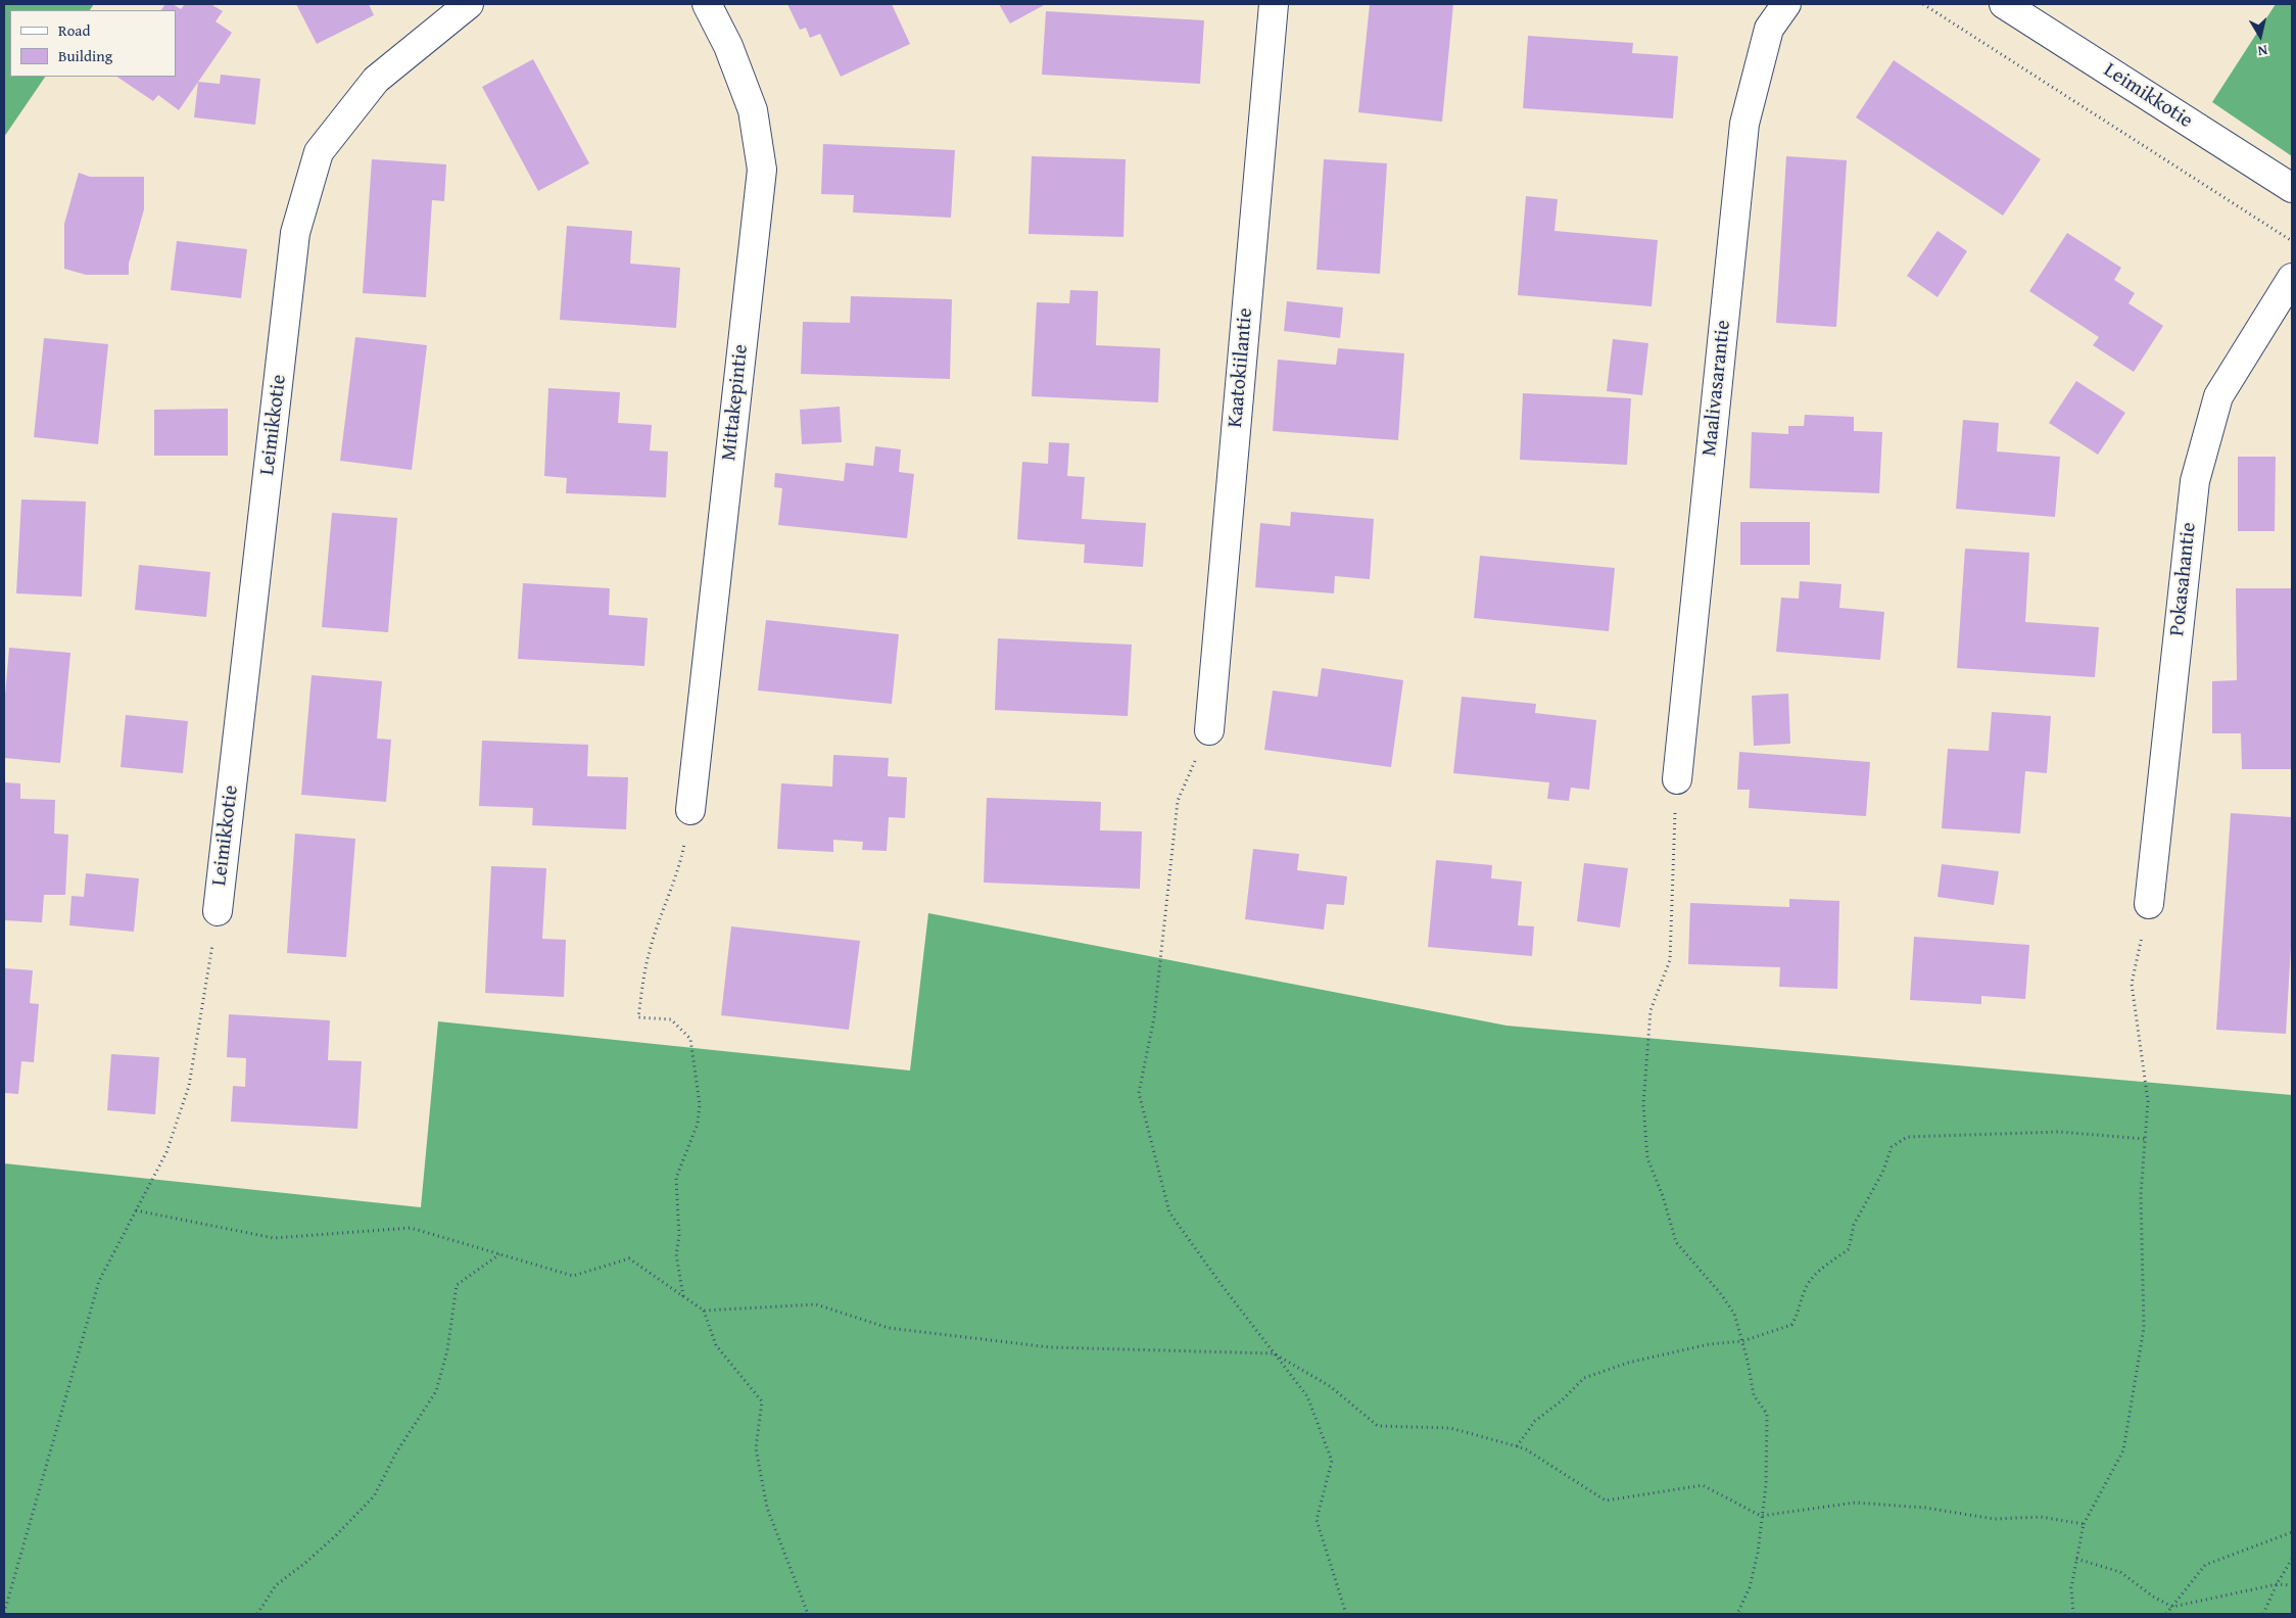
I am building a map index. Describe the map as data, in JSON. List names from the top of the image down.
{
  "streets": {
    "street": [
      "Leimikkotie",
      "Kaatokiilantie",
      "Maalivasarantie",
      "Mittakepintie",
      "Pokasahantie"
    ]
  },
  "legend": ["Road", "Building"],
  "north": "bottom"
}
